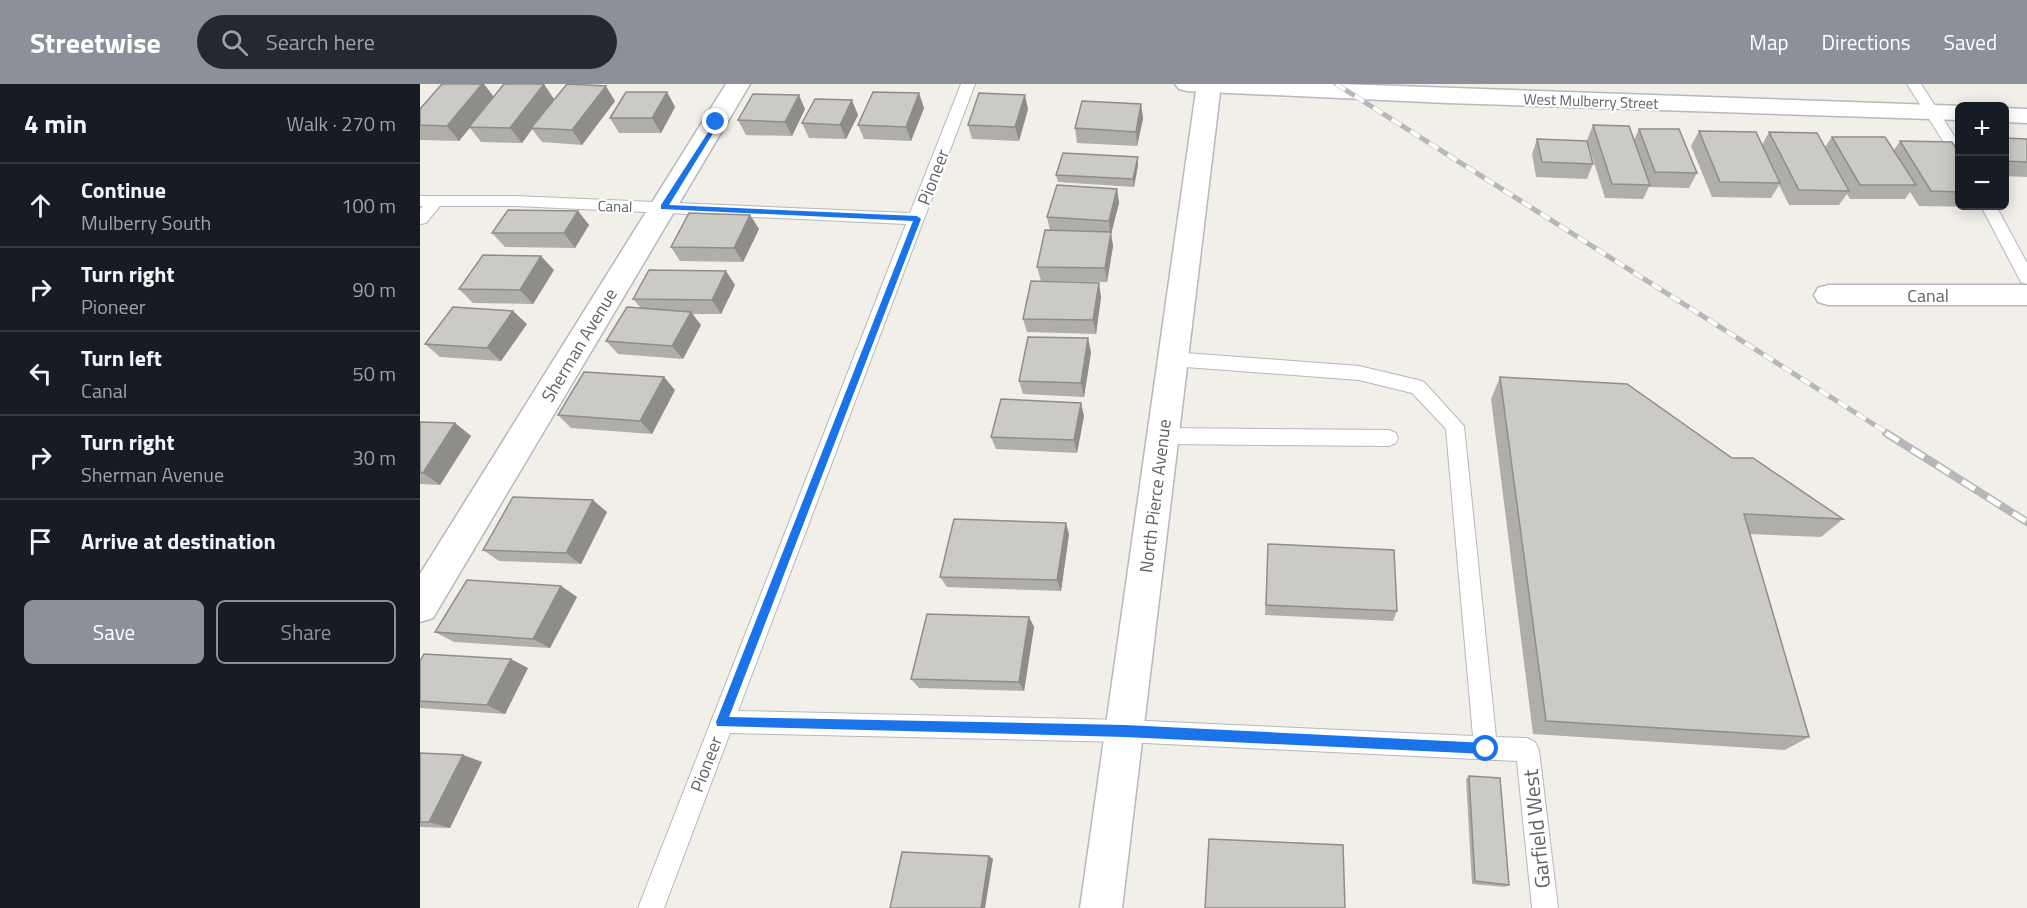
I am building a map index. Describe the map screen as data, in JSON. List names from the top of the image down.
{
  "streets": {
    "street": [
      "West Mulberry Street",
      "Canal",
      "Sherman Avenue",
      "North Pierce Avenue"
    ],
    "lane": ["Pioneer", "Garfield West"]
  },
  "crossings": [
    ["West Mulberry Street", "North Pierce Avenue"],
    ["Pioneer", "Canal"],
    ["Canal", "Sherman Avenue"]
  ],
  "page": {
    "header": "Streetwise",
    "search": "Search here",
    "nav": ["Map", "Directions", "Saved"],
    "heading": ["4 min", "Walk · 270 m"],
    "map_buttons": ["+", "−"],
    "list": [
      ["Continue", "Mulberry South", "100 m"],
      ["Turn right", "Pioneer", "90 m"],
      ["Turn left", "Canal", "50 m"],
      ["Turn right", "Sherman Avenue", "30 m"],
      "Arrive at destination"
    ],
    "buttons": ["Save", "Share"]
  }
}
